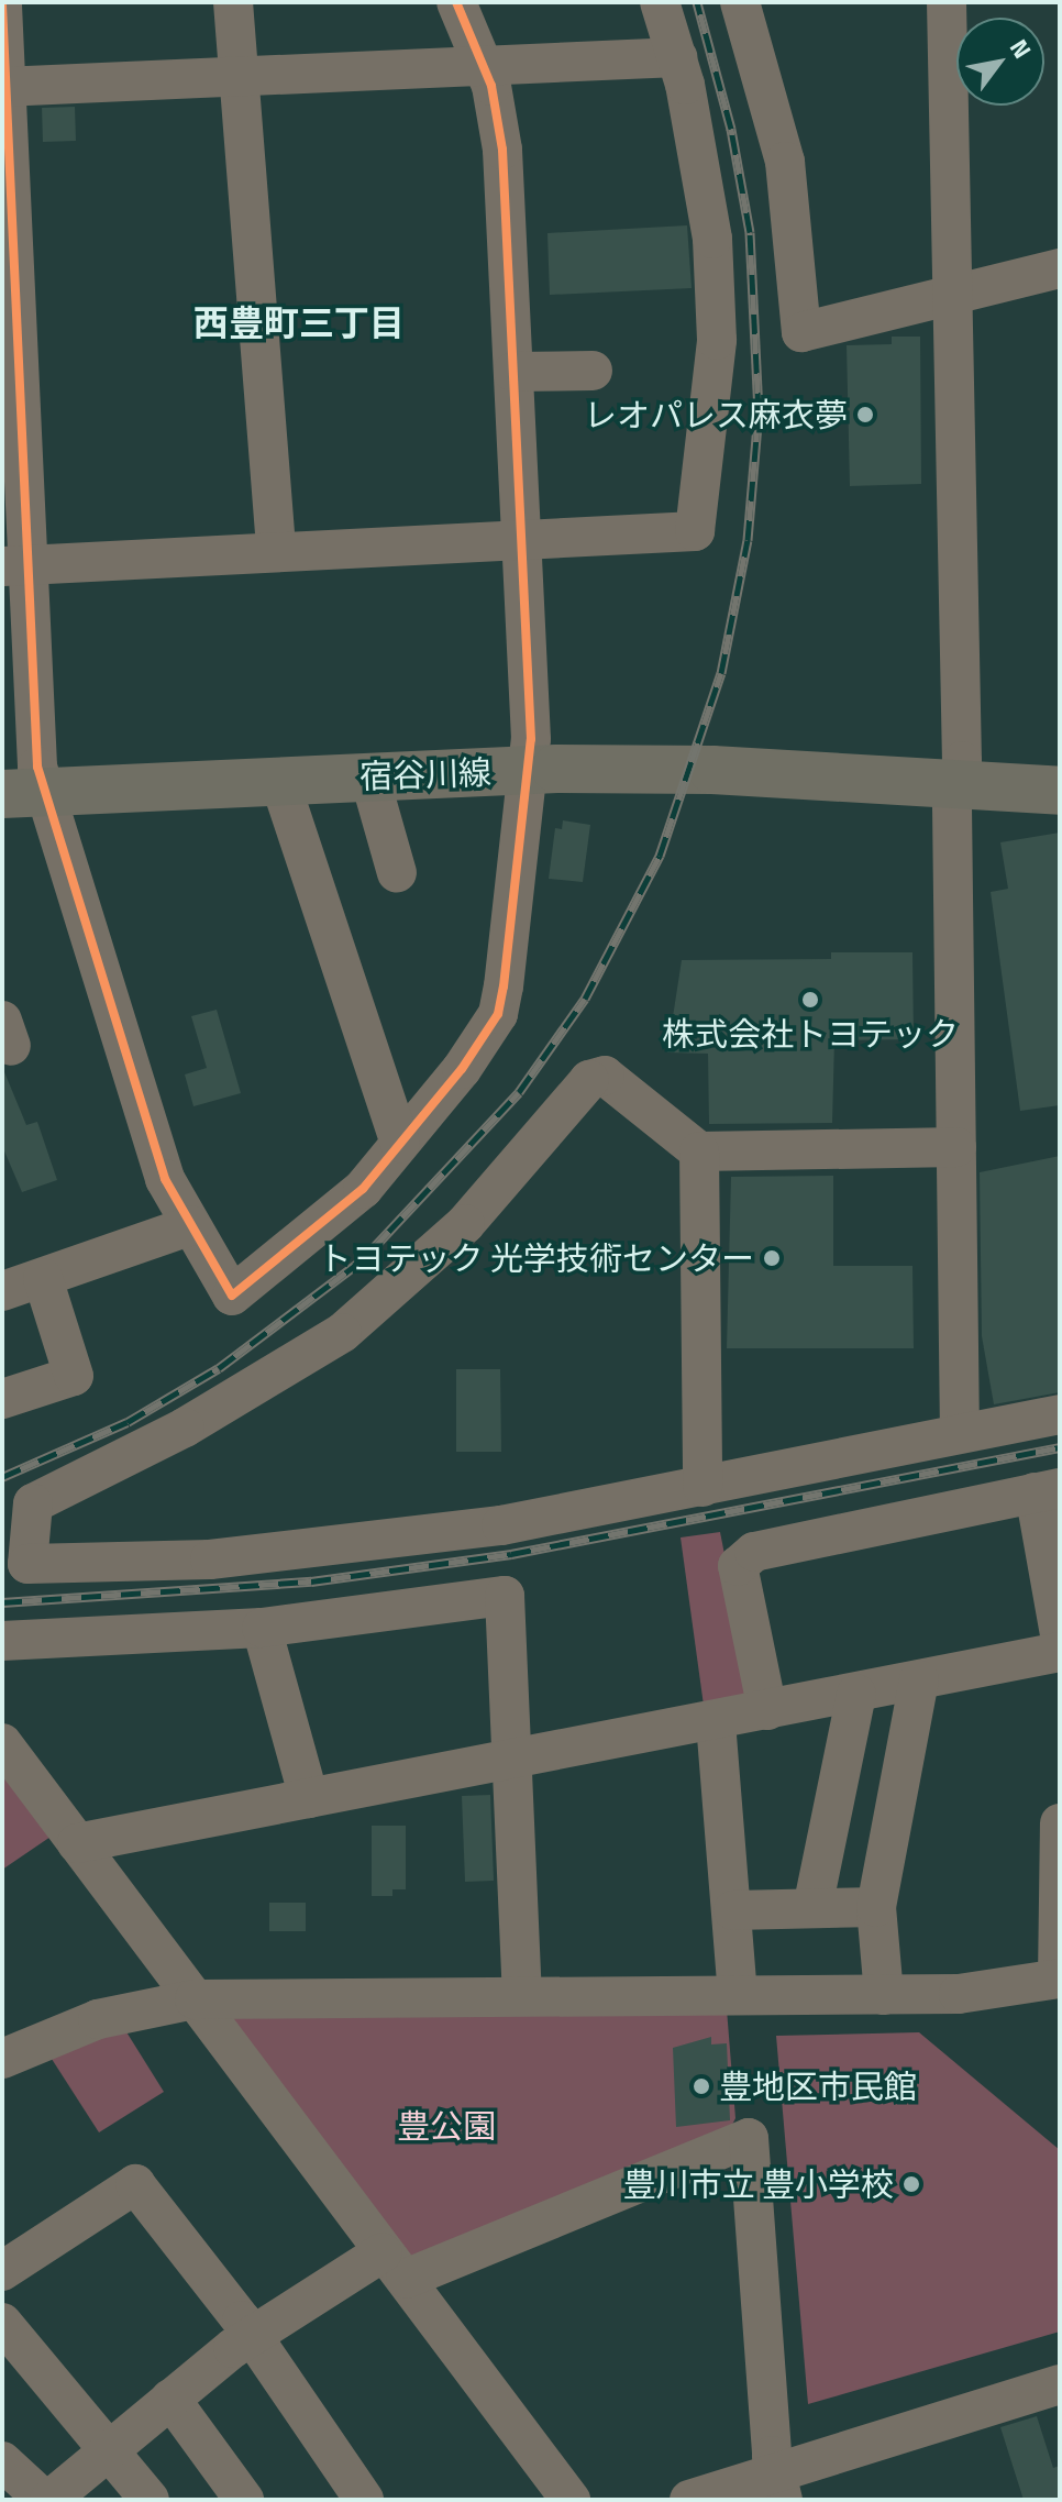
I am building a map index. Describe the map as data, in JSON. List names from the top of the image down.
{
  "streets": {
    "main road": ["宿谷川線"]
  },
  "districts": ["西豊町三丁目"],
  "parks": ["豊公園"],
  "places": [
    "レオパレス麻衣夢",
    "株式会社トヨテック",
    "トヨテック 光学技術センター",
    "豊地区市民館",
    "豊川市立 豊小学校"
  ],
  "north": "top right"
}
